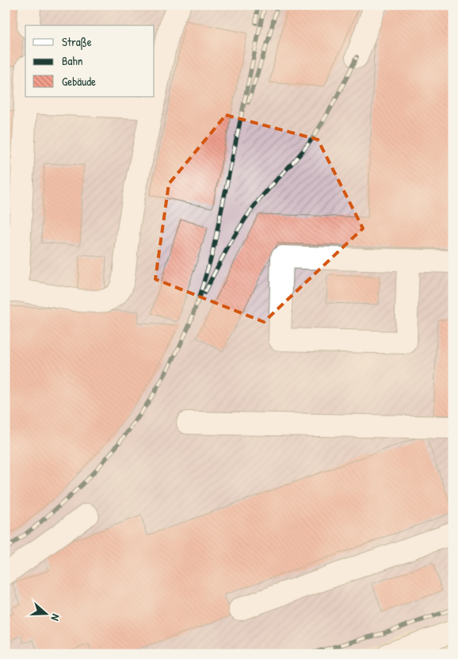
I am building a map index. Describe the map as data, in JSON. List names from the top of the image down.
{
  "legend": ["Straße", "Bahn", "Gebäude"],
  "north": "right"
}
